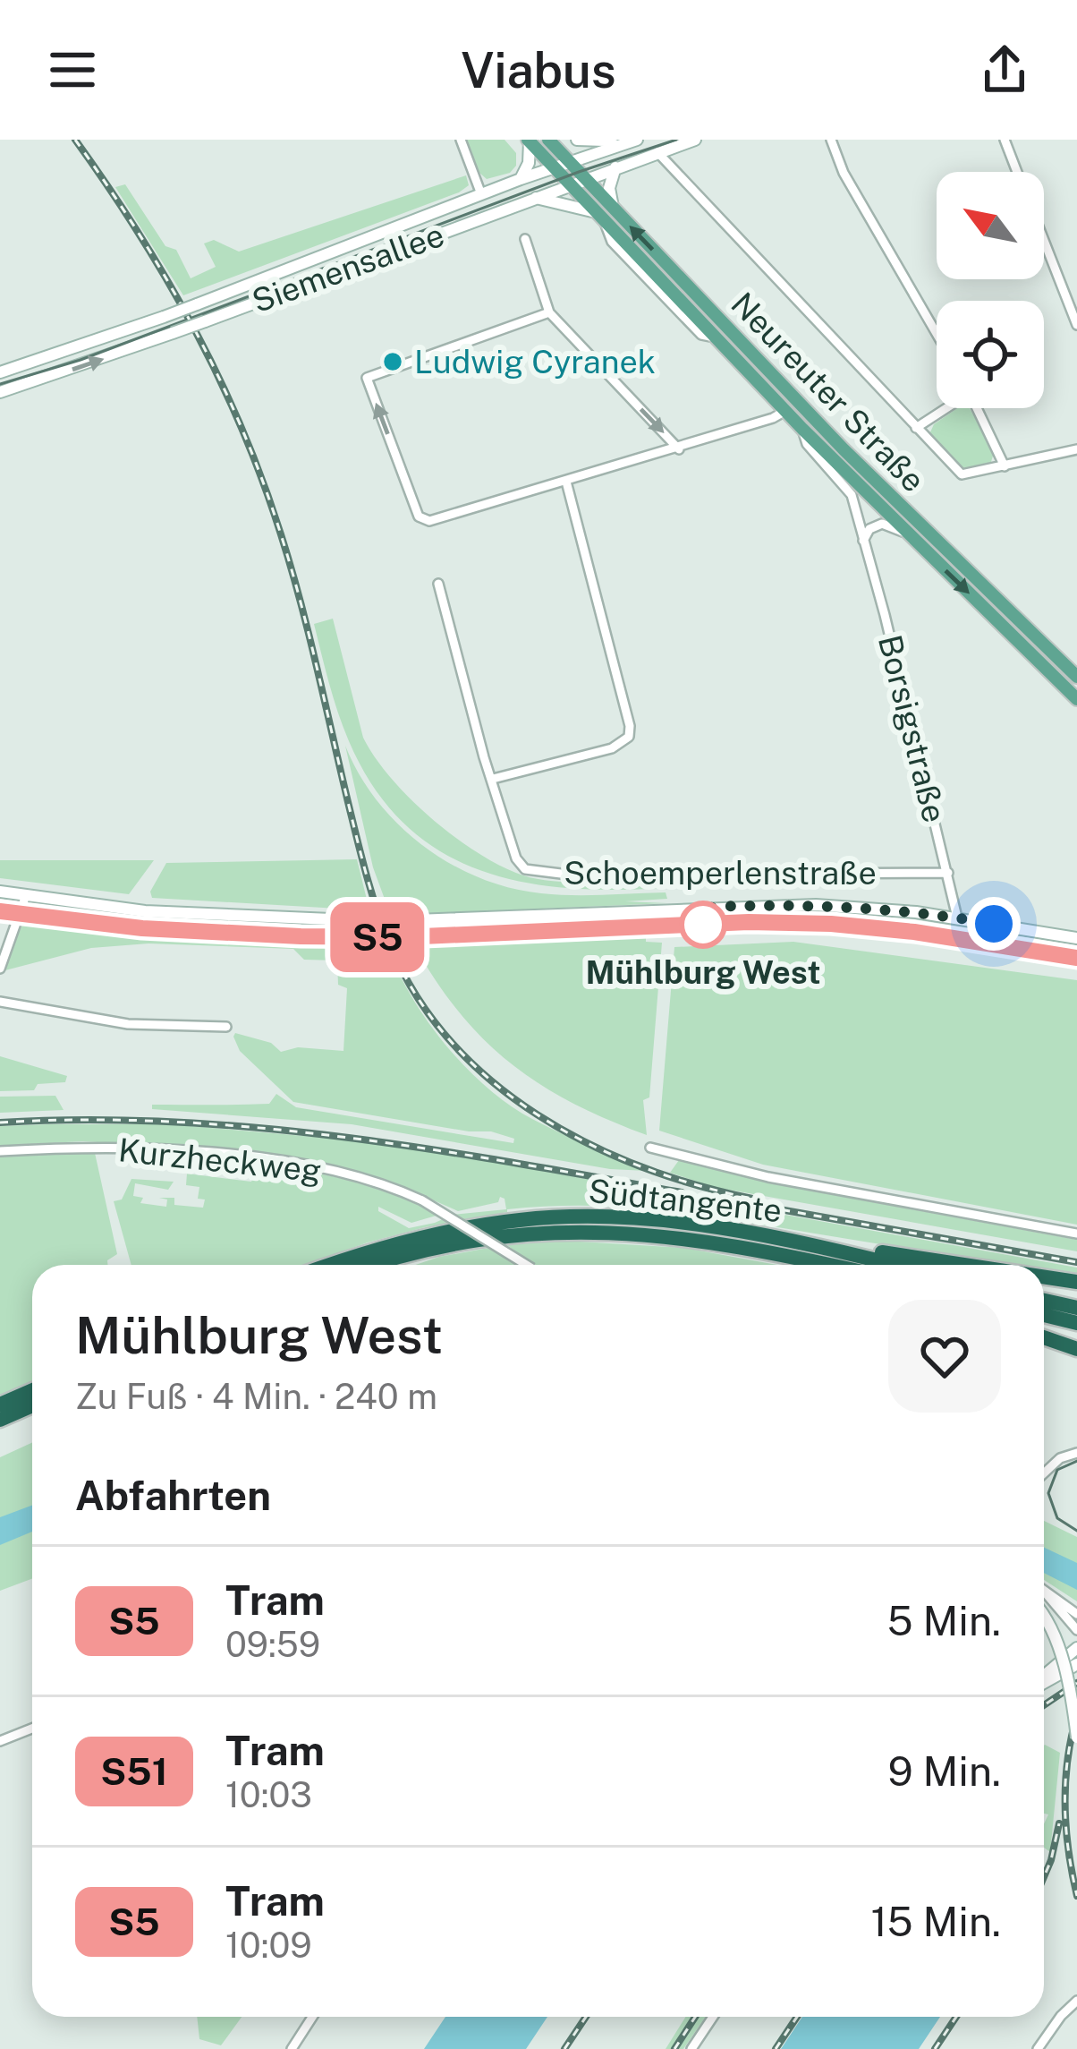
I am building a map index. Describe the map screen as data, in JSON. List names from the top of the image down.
{
  "streets": {
    "highway": ["Südtangente"],
    "main road": ["Siemensallee", "Neureuter Straße"],
    "street": ["Borsigstraße", "Schoemperlenstraße", "Kurzheckweg"]
  },
  "crossings": [
    ["Siemensallee", "Neureuter Straße"],
    ["Neureuter Straße", "Borsigstraße"],
    ["Borsigstraße", "Schoemperlenstraße"]
  ],
  "places": ["Ludwig Cyranek", "Mühlburg West"],
  "lines": ["tram line S5"],
  "north": "top left",
  "page": {
    "header": "Viabus",
    "on_map": "S5",
    "heading": [
      ["Mühlburg West", "Zu Fuß · 4 Min. · 240 m"],
      "Abfahrten"
    ],
    "list": [
      {
        "mark": "S5",
        "name": "Tram",
        "note": "09:59",
        "value": "5 Min."
      },
      {
        "mark": "S51",
        "name": "Tram",
        "note": "10:03",
        "value": "9 Min."
      },
      {
        "mark": "S5",
        "name": "Tram",
        "note": "10:09",
        "value": "15 Min."
      }
    ]
  }
}
